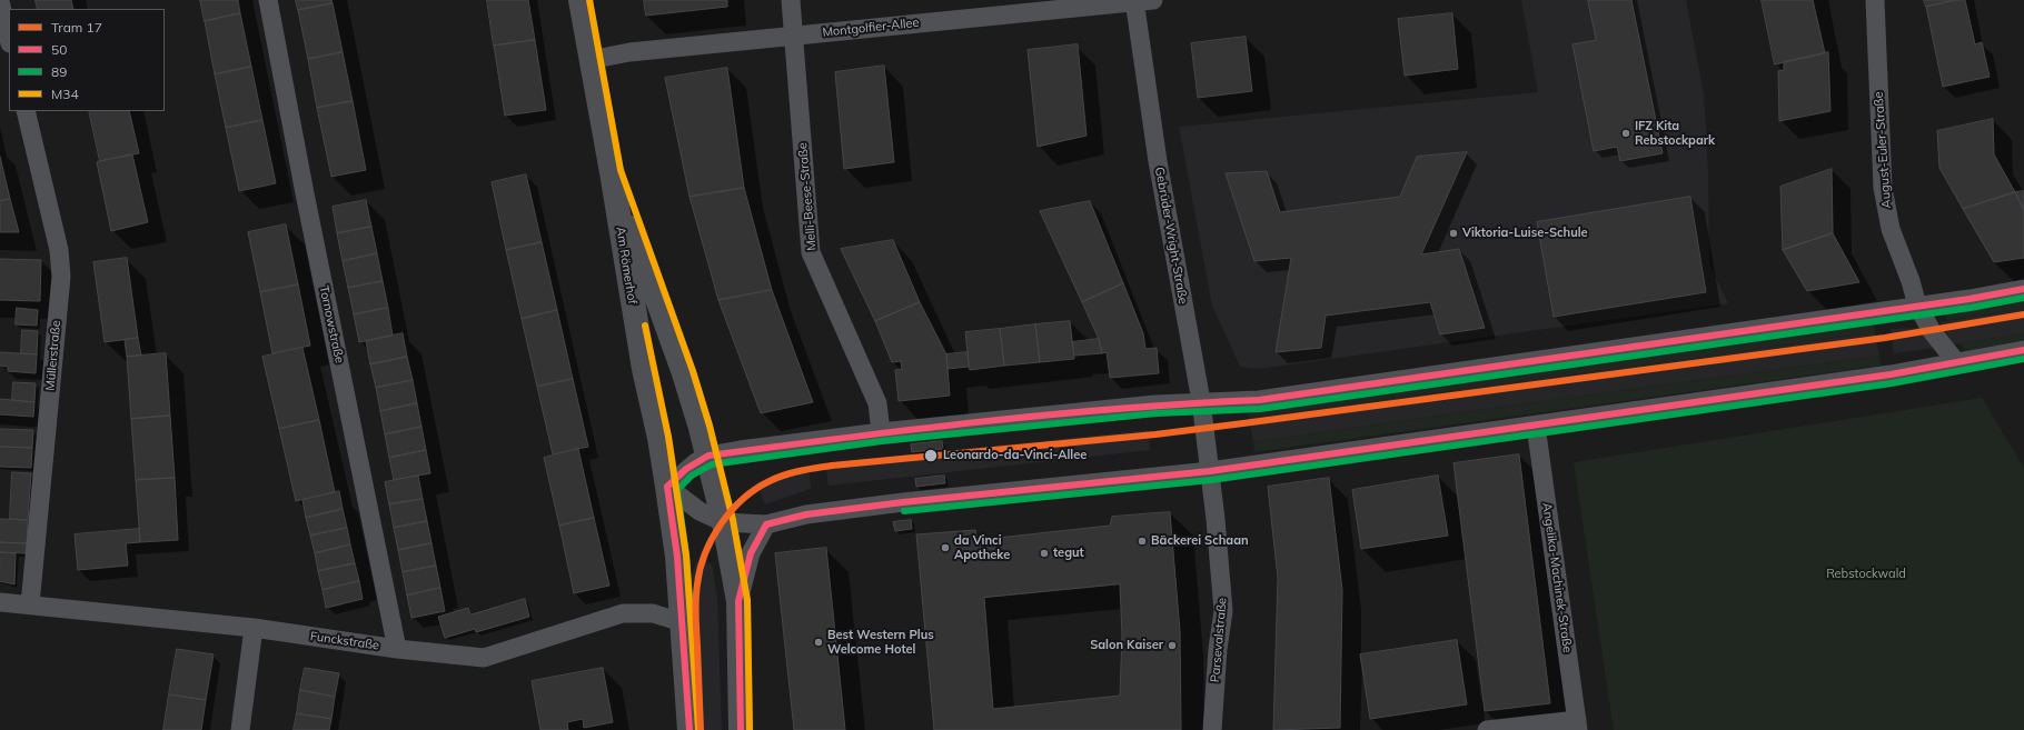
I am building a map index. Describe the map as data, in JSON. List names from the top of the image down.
{
  "streets": {
    "main road": ["Am Römerhof"],
    "street": [
      "Montgolfier-Allee",
      "August-Euler-Straße",
      "Melli-Beese-Straße",
      "Gebrüder-Wright-Straße",
      "Tornowstraße",
      "Müllerstraße",
      "Angelika-Machinek-Straße",
      "Parsevalstraße",
      "Funckstraße"
    ]
  },
  "crossings": [
    ["Montgolfier-Allee", "Melli-Beese-Straße"],
    ["Montgolfier-Allee", "Gebrüder-Wright-Straße"],
    ["Montgolfier-Allee", "Am Römerhof"],
    ["Gebrüder-Wright-Straße", "Parsevalstraße"],
    ["Am Römerhof", "Funckstraße"],
    ["Tornowstraße", "Funckstraße"],
    ["Müllerstraße", "Funckstraße"]
  ],
  "parks": ["Rebstockwald"],
  "places": [
    "IFZ Kita Rebstockpark",
    "Viktoria-Luise-Schule",
    "Leonardo-da-Vinci-Allee",
    "Bäckerei Schaan",
    "da Vinci Apotheke",
    "tegut",
    "Best Western Plus Welcome Hotel",
    "Salon Kaiser"
  ],
  "lines": [
    "transit line M34",
    "transit line 50",
    "transit line 89",
    "tram line 17"
  ],
  "legend": [
    "Tram 17",
    "50",
    "89",
    "M34"
  ]
}
